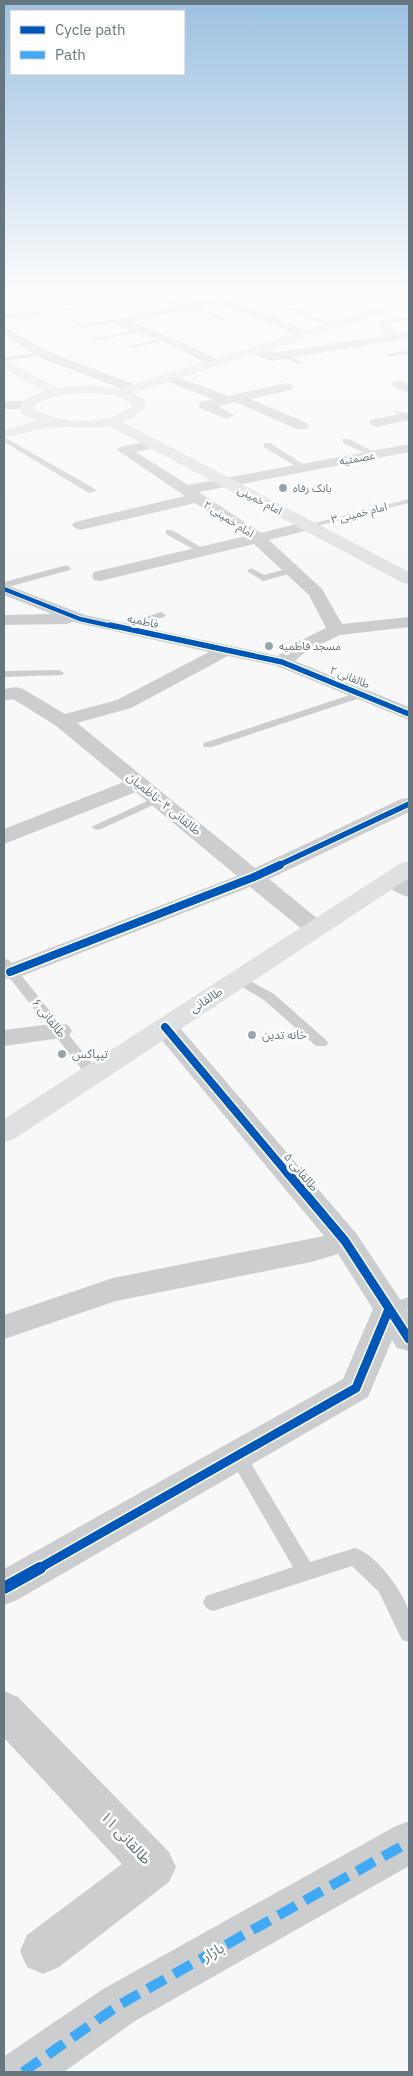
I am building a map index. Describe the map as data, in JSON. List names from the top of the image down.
{
  "streets": {
    "main road": ["امام خمینی", "طالقانی"],
    "street": [
      "عصمتیه",
      "امام خمینی ۲",
      "فاطمیه",
      "طالقانی ۲",
      "طالقانی ۴ -ناظمیان",
      "طالقانی ۵",
      "طالقانی ۱۱",
      "بازار"
    ],
    "lane": ["امام خمینی ۳", "طالقانی ۶"]
  },
  "crossings": [
    ["عصمتیه", "امام خمینی"],
    ["عصمتیه", "امام خمینی ۲"],
    ["امام خمینی", "امام خمینی ۳"],
    ["امام خمینی", "امام خمینی ۲"],
    ["فاطمیه", "طالقانی ۲"],
    ["طالقانی ۴ -ناظمیان", "طالقانی"],
    ["طالقانی", "طالقانی ۶"],
    ["طالقانی", "طالقانی ۵"]
  ],
  "places": [
    "بانک رفاه",
    "مسجد فاطمیه",
    "خانه تدین",
    "تیپاکس"
  ],
  "legend": ["Cycle path", "Path"]
}
